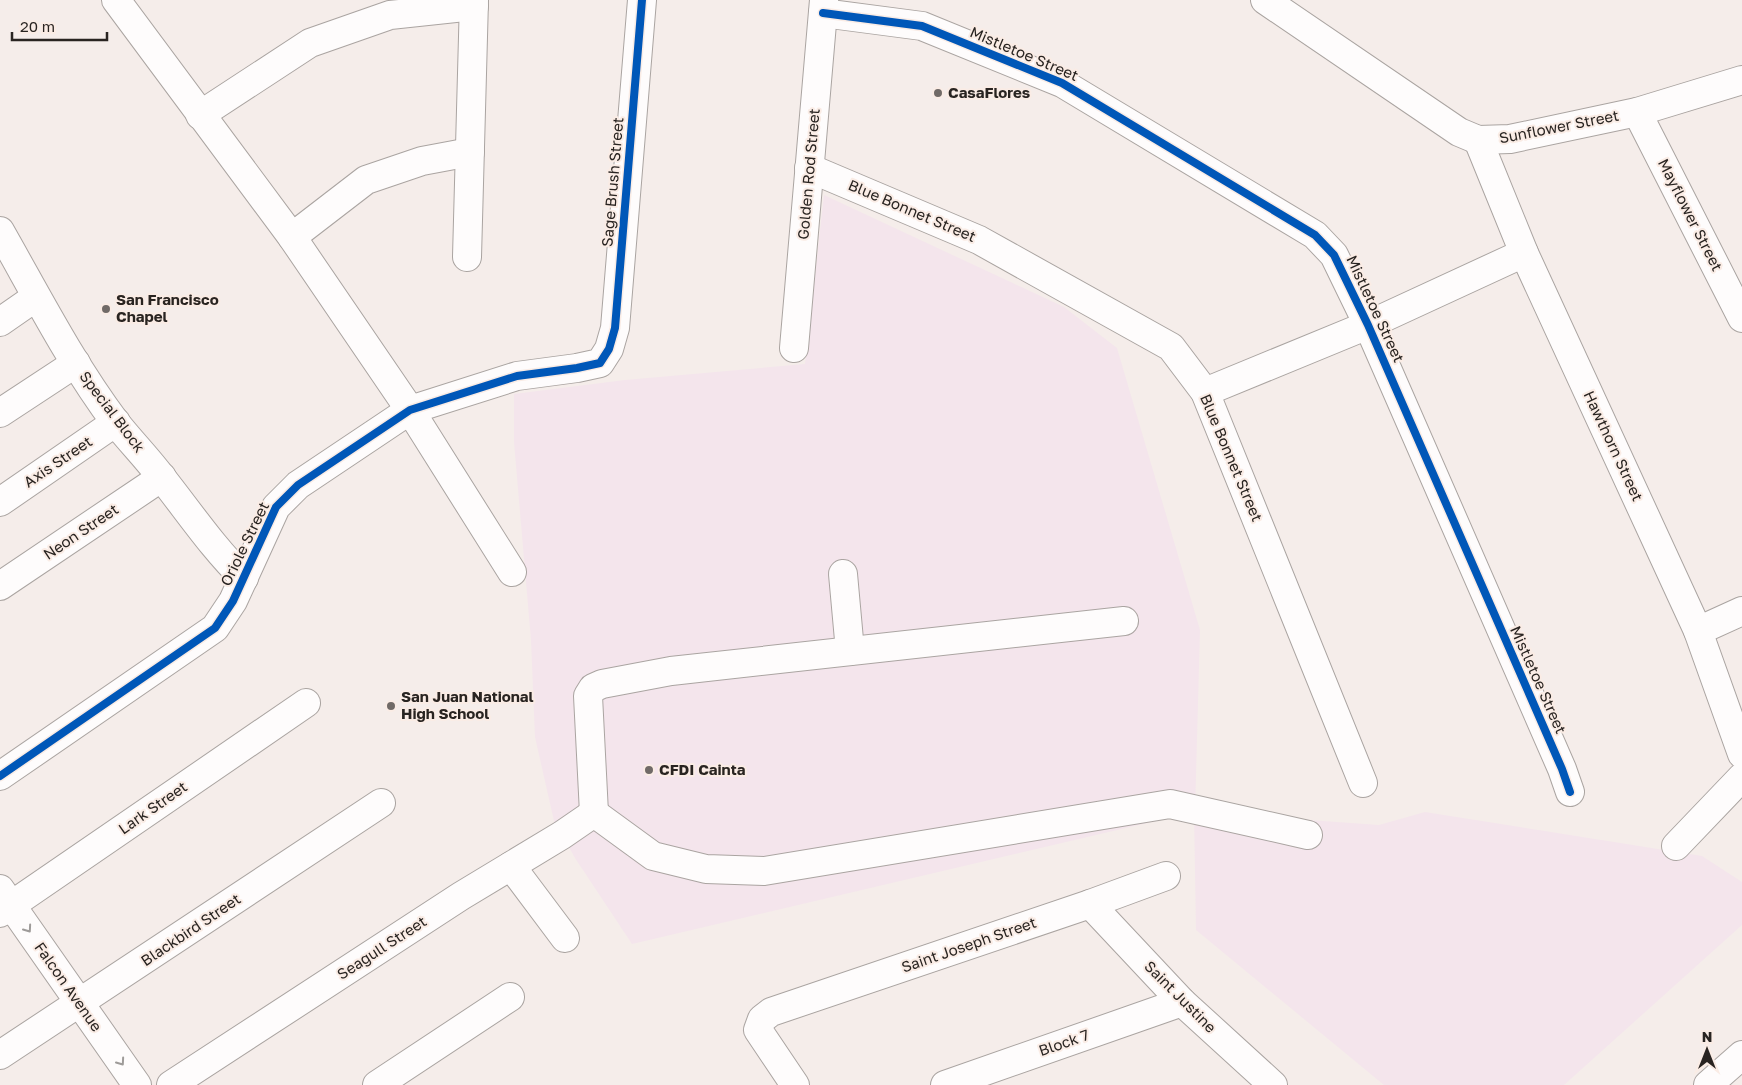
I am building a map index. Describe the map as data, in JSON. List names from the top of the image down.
{
  "streets": {
    "street": [
      "Mistletoe Street",
      "Sunflower Street",
      "Golden Rod Street",
      "Sage Brush Street",
      "Blue Bonnet Street",
      "Mayflower Street",
      "Special Block",
      "Hawthorn Street",
      "Axis Street",
      "Neon Street",
      "Oriole Street",
      "Lark Street",
      "Blackbird Street",
      "Saint Joseph Street",
      "Seagull Street",
      "Falcon Avenue",
      "Saint Justine",
      "Block 7"
    ]
  },
  "crossings": [
    ["Mistletoe Street", "Golden Rod Street"],
    ["Sunflower Street", "Mayflower Street"],
    ["Sunflower Street", "Hawthorn Street"],
    ["Golden Rod Street", "Blue Bonnet Street"],
    ["Sage Brush Street", "Oriole Street"],
    ["Special Block", "Axis Street"],
    ["Special Block", "Neon Street"],
    ["Special Block", "Oriole Street"],
    ["Lark Street", "Falcon Avenue"],
    ["Blackbird Street", "Falcon Avenue"],
    ["Saint Joseph Street", "Saint Justine"],
    ["Saint Justine", "Block 7"]
  ],
  "one_way": ["Falcon Avenue"],
  "places": [
    "CasaFlores",
    "San Francisco Chapel",
    "San Juan National High School",
    "CFDI Cainta"
  ],
  "scale_bar": "20 m",
  "north": "top"
}
